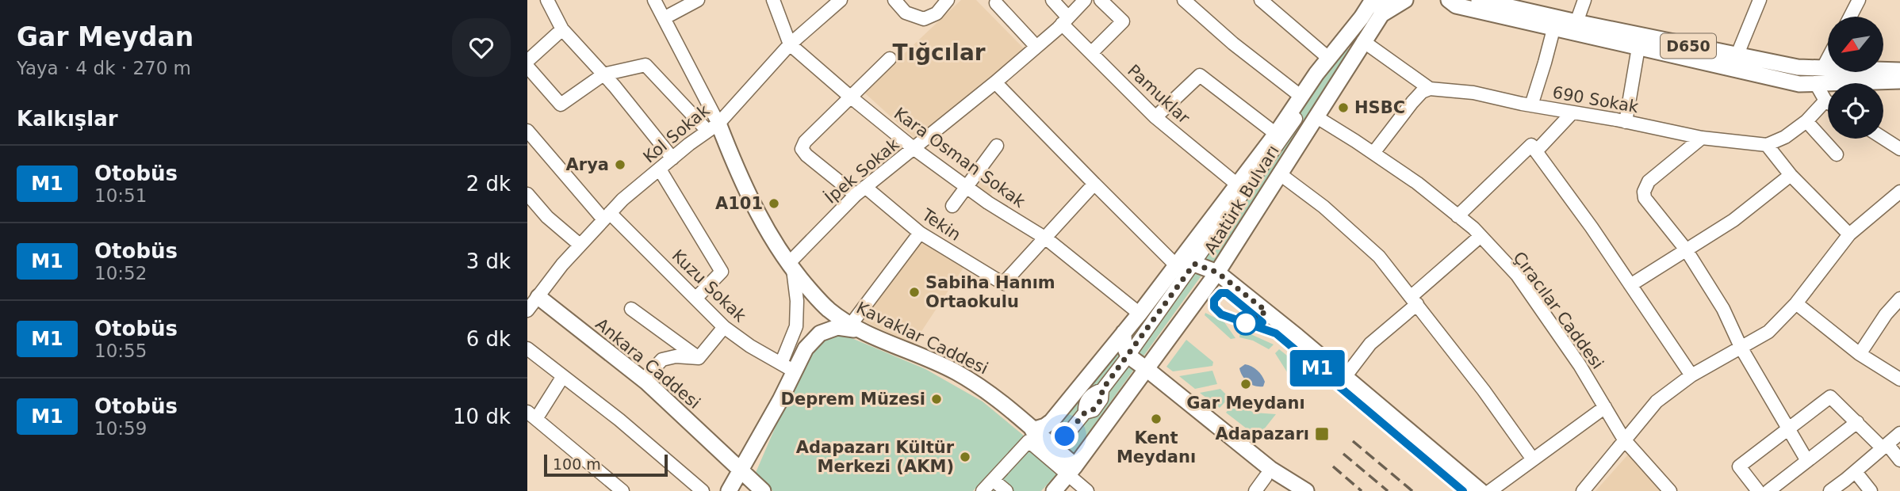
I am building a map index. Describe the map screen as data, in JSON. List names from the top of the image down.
{
  "streets": {
    "main road": [
      "D650",
      "Atatürk Bulvarı",
      "Kavaklar Caddesi",
      "Ankara Caddesi"
    ],
    "street": [
      "Pamuklar",
      "690 Sokak",
      "Kol Sokak",
      "Kara Osman Sokak",
      "İpek Sokak",
      "Tekin",
      "Kuzu Sokak",
      "Çıracılar Caddesi"
    ]
  },
  "crossings": [
    ["Pamuklar", "İpek Sokak"],
    ["Pamuklar", "Atatürk Bulvarı"],
    ["Kol Sokak", "Kara Osman Sokak"],
    ["Kol Sokak", "Kuzu Sokak"],
    ["Kol Sokak", "Kavaklar Caddesi"],
    ["Kol Sokak", "Ankara Caddesi"],
    ["Kara Osman Sokak", "İpek Sokak"],
    ["Kara Osman Sokak", "Atatürk Bulvarı"],
    ["Kara Osman Sokak", "Tekin"],
    ["İpek Sokak", "Tekin"],
    ["İpek Sokak", "Kavaklar Caddesi"],
    ["Atatürk Bulvarı", "Çıracılar Caddesi"],
    ["Atatürk Bulvarı", "Kavaklar Caddesi"]
  ],
  "districts": ["Tığcılar"],
  "places": {
    "other": [
      "HSBC",
      "Arya",
      "A101",
      "Sabiha Hanım Ortaokulu",
      "Gar Meydanı",
      "Deprem Müzesi",
      "Kent Meydanı",
      "Adapazarı Kültür Merkezi (AKM)"
    ],
    "transit": ["Adapazarı"]
  },
  "lines": ["bus line M1"],
  "scale_bar": "100 m",
  "north": "bottom left",
  "page": {
    "heading": [
      ["Gar Meydan", "Yaya · 4 dk · 270 m"],
      "Kalkışlar"
    ],
    "on_map": "M1",
    "list": [
      {
        "mark": "M1",
        "name": "Otobüs",
        "note": "10:51",
        "value": "2 dk"
      },
      {
        "mark": "M1",
        "name": "Otobüs",
        "note": "10:52",
        "value": "3 dk"
      },
      {
        "mark": "M1",
        "name": "Otobüs",
        "note": "10:55",
        "value": "6 dk"
      },
      {
        "mark": "M1",
        "name": "Otobüs",
        "note": "10:59",
        "value": "10 dk"
      }
    ],
    "scale": "100 m"
  }
}
